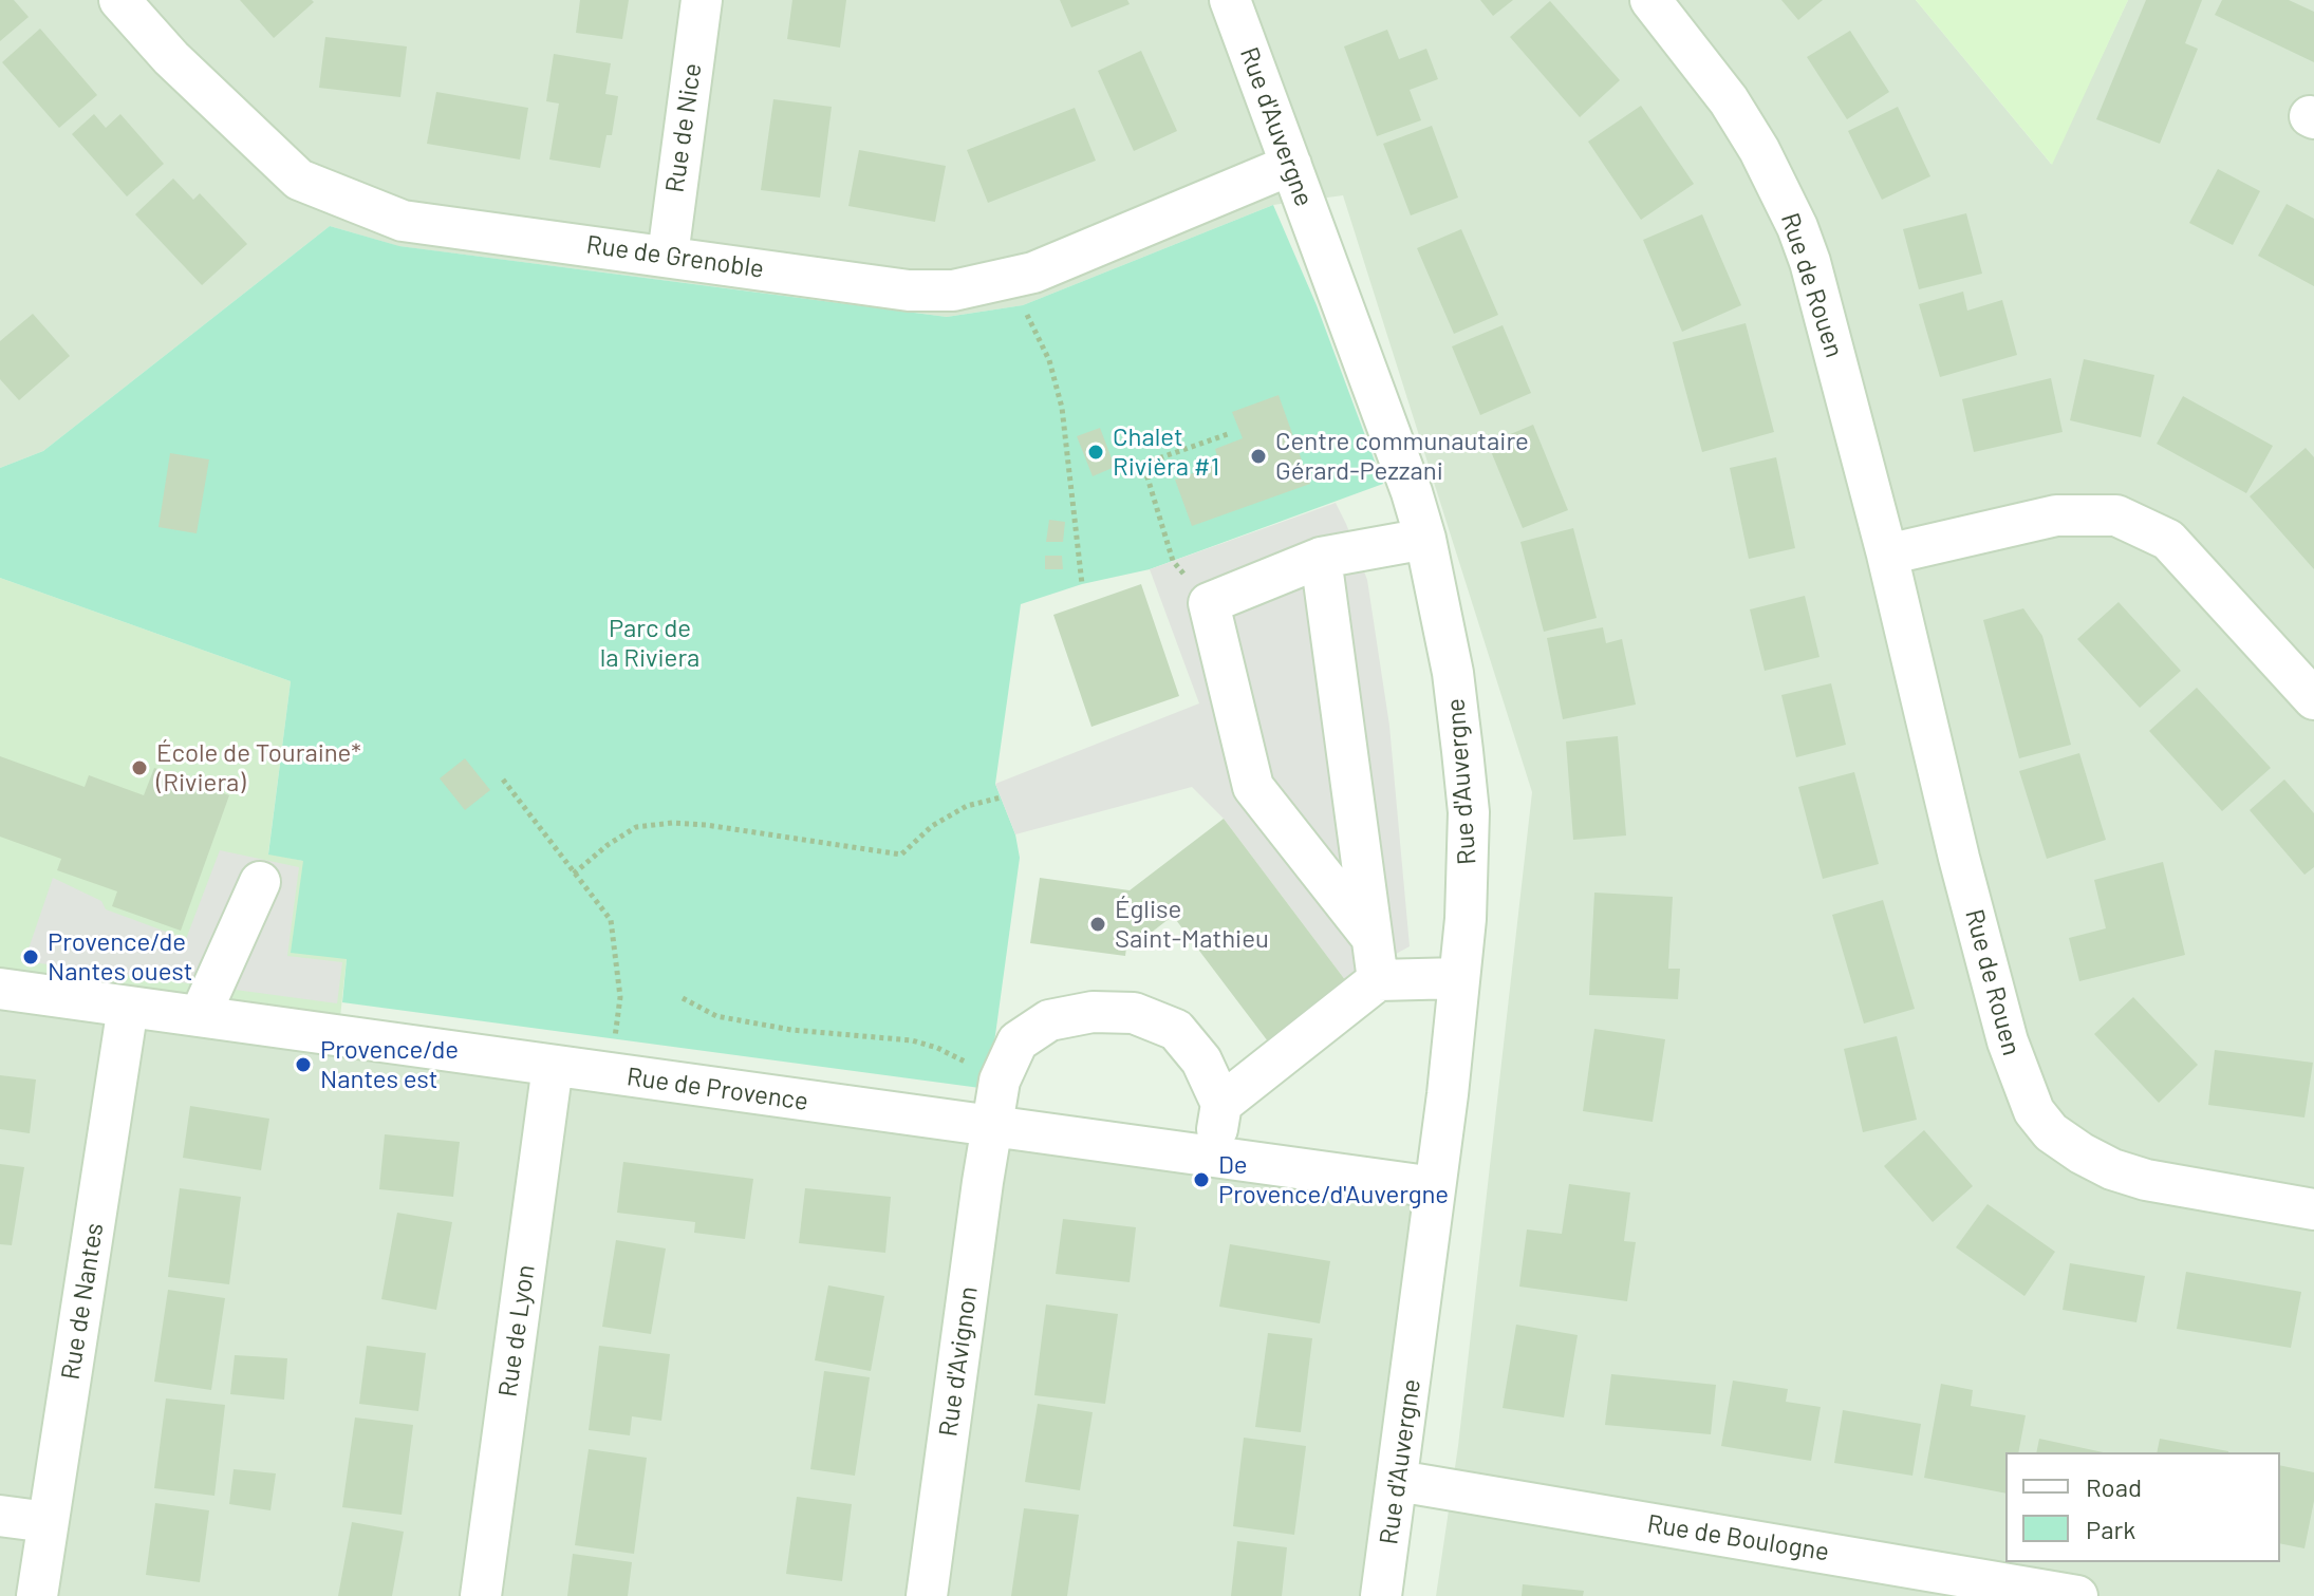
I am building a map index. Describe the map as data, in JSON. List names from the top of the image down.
{
  "streets": {
    "street": [
      "Rue d'Auvergne",
      "Rue de Nice",
      "Rue de Grenoble",
      "Rue de Rouen",
      "Rue de Provence",
      "Rue de Nantes",
      "Rue de Lyon",
      "Rue d'Avignon",
      "Rue de Boulogne"
    ]
  },
  "crossings": [
    ["Rue d'Auvergne", "Rue de Grenoble"],
    ["Rue d'Auvergne", "Rue de Provence"],
    ["Rue d'Auvergne", "Rue de Boulogne"],
    ["Rue de Nice", "Rue de Grenoble"],
    ["Rue de Provence", "Rue de Nantes"],
    ["Rue de Provence", "Rue de Lyon"],
    ["Rue de Provence", "Rue d'Avignon"]
  ],
  "parks": ["Parc de la Riviera"],
  "places": [
    "Chalet Rivièra #1",
    "Centre communautaire Gérard-Pezzani",
    "École de Touraine* (Riviera)",
    "Église Saint-Mathieu",
    "Provence/de Nantes ouest",
    "Provence/de Nantes est",
    "De Provence/d'Auvergne"
  ],
  "legend": ["Road", "Park"]
}
